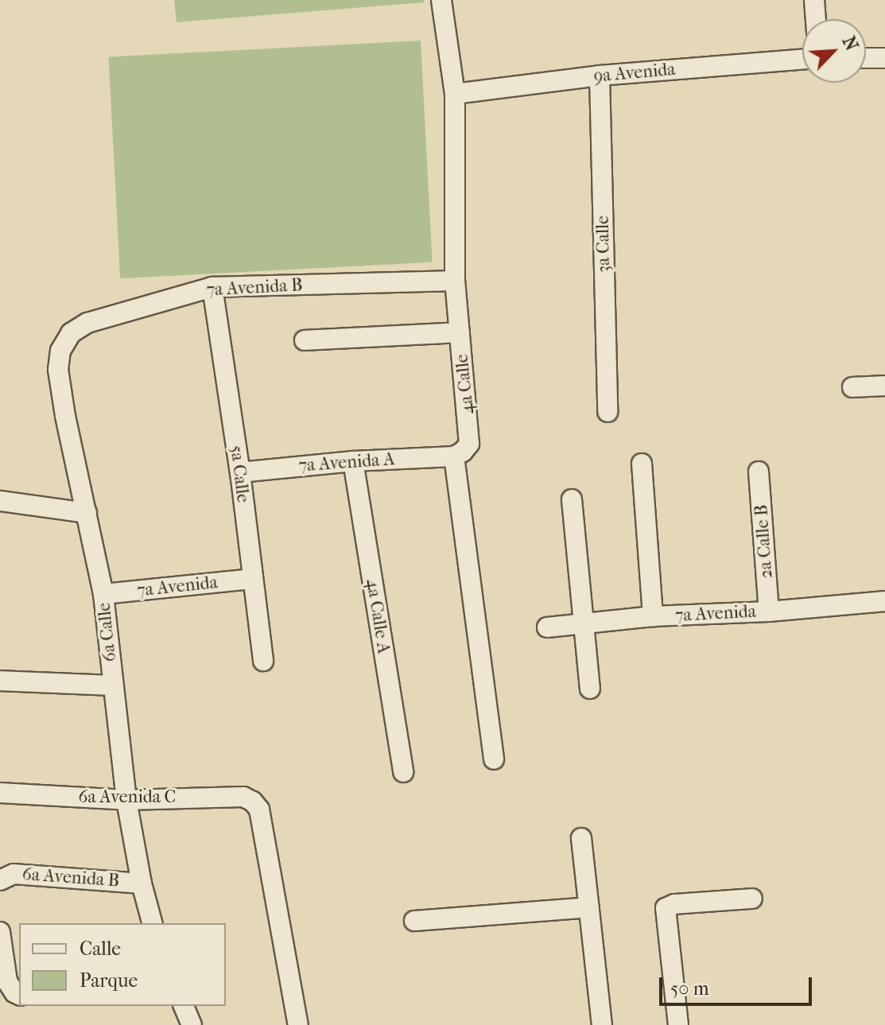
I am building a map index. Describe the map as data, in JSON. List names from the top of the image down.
{
  "streets": {
    "street": [
      "9a Avenida",
      "3a Calle",
      "7a Avenida B",
      "4a Calle",
      "7a Avenida A",
      "5a Calle",
      "2a Calle B",
      "7a Avenida",
      "4a Calle A",
      "6a Calle",
      "6a Avenida C",
      "6a Avenida B"
    ]
  },
  "crossings": [
    ["9a Avenida", "3a Calle"],
    ["9a Avenida", "4a Calle"],
    ["7a Avenida B", "4a Calle"],
    ["7a Avenida B", "5a Calle"],
    ["7a Avenida B", "6a Calle"],
    ["4a Calle", "7a Avenida A"],
    ["7a Avenida A", "5a Calle"],
    ["7a Avenida A", "4a Calle A"],
    ["5a Calle", "7a Avenida"],
    ["2a Calle B", "7a Avenida"],
    ["7a Avenida", "6a Calle"],
    ["6a Calle", "6a Avenida C"],
    ["6a Calle", "6a Avenida B"]
  ],
  "legend": ["Calle", "Parque"],
  "scale_bar": "50 m",
  "north": "top right"
}
